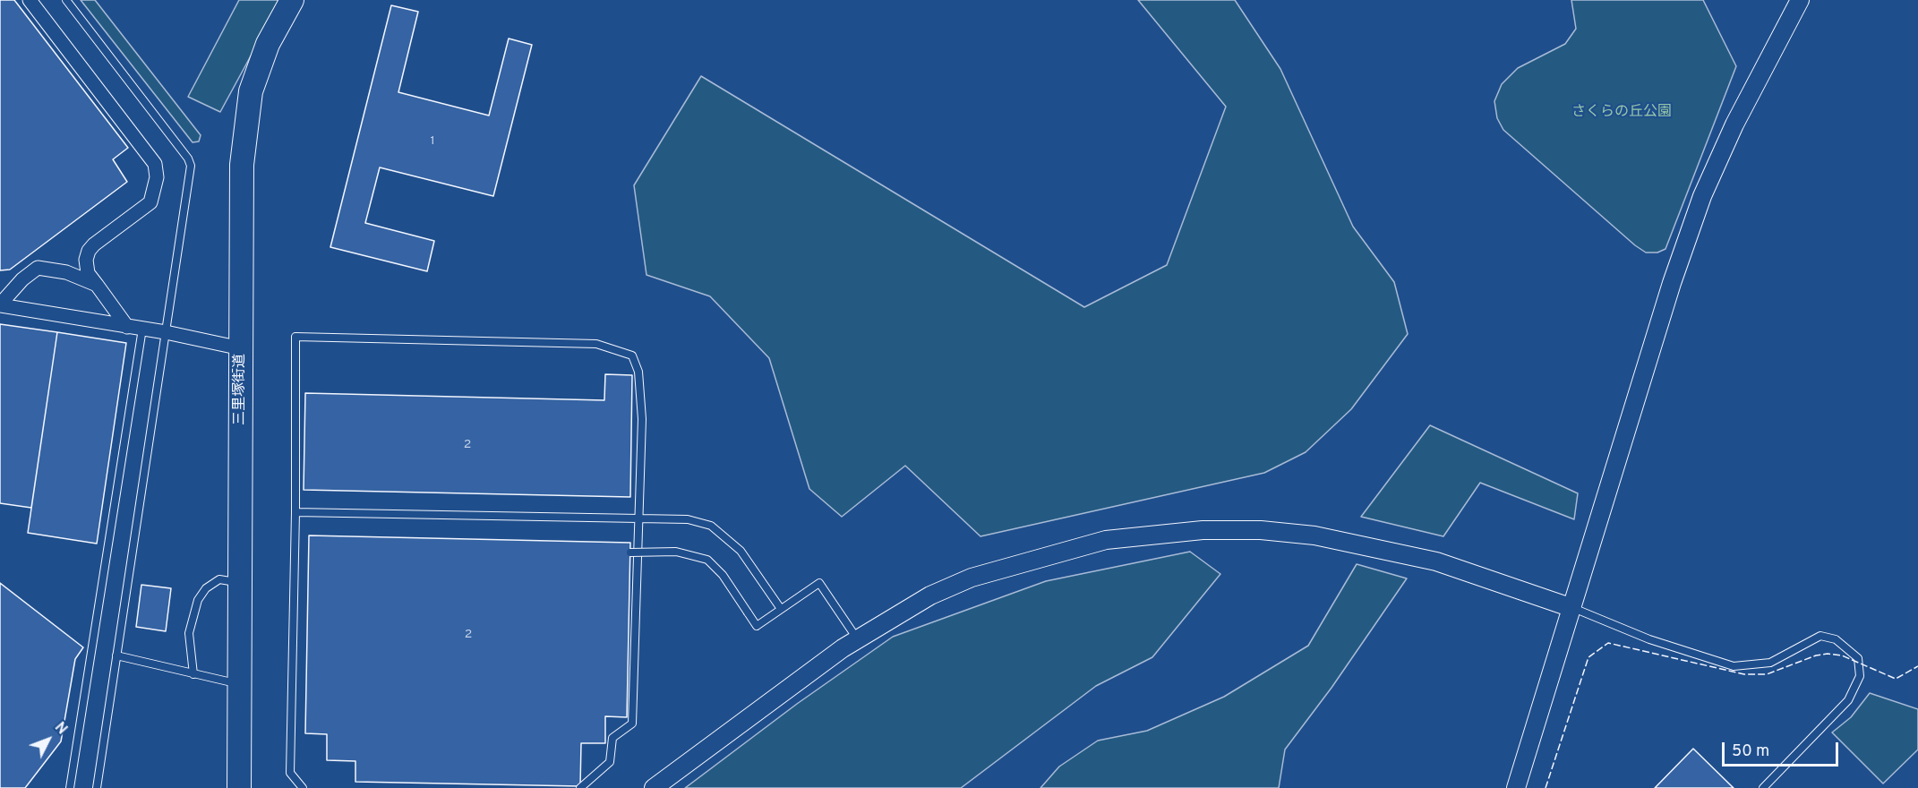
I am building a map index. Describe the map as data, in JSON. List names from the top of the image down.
{
  "streets": {
    "main road": ["三里塚街道"]
  },
  "parks": ["さくらの丘公園"],
  "house_numbers": ["1", "2", "2"],
  "scale_bar": "50 m",
  "north": "top right"
}
